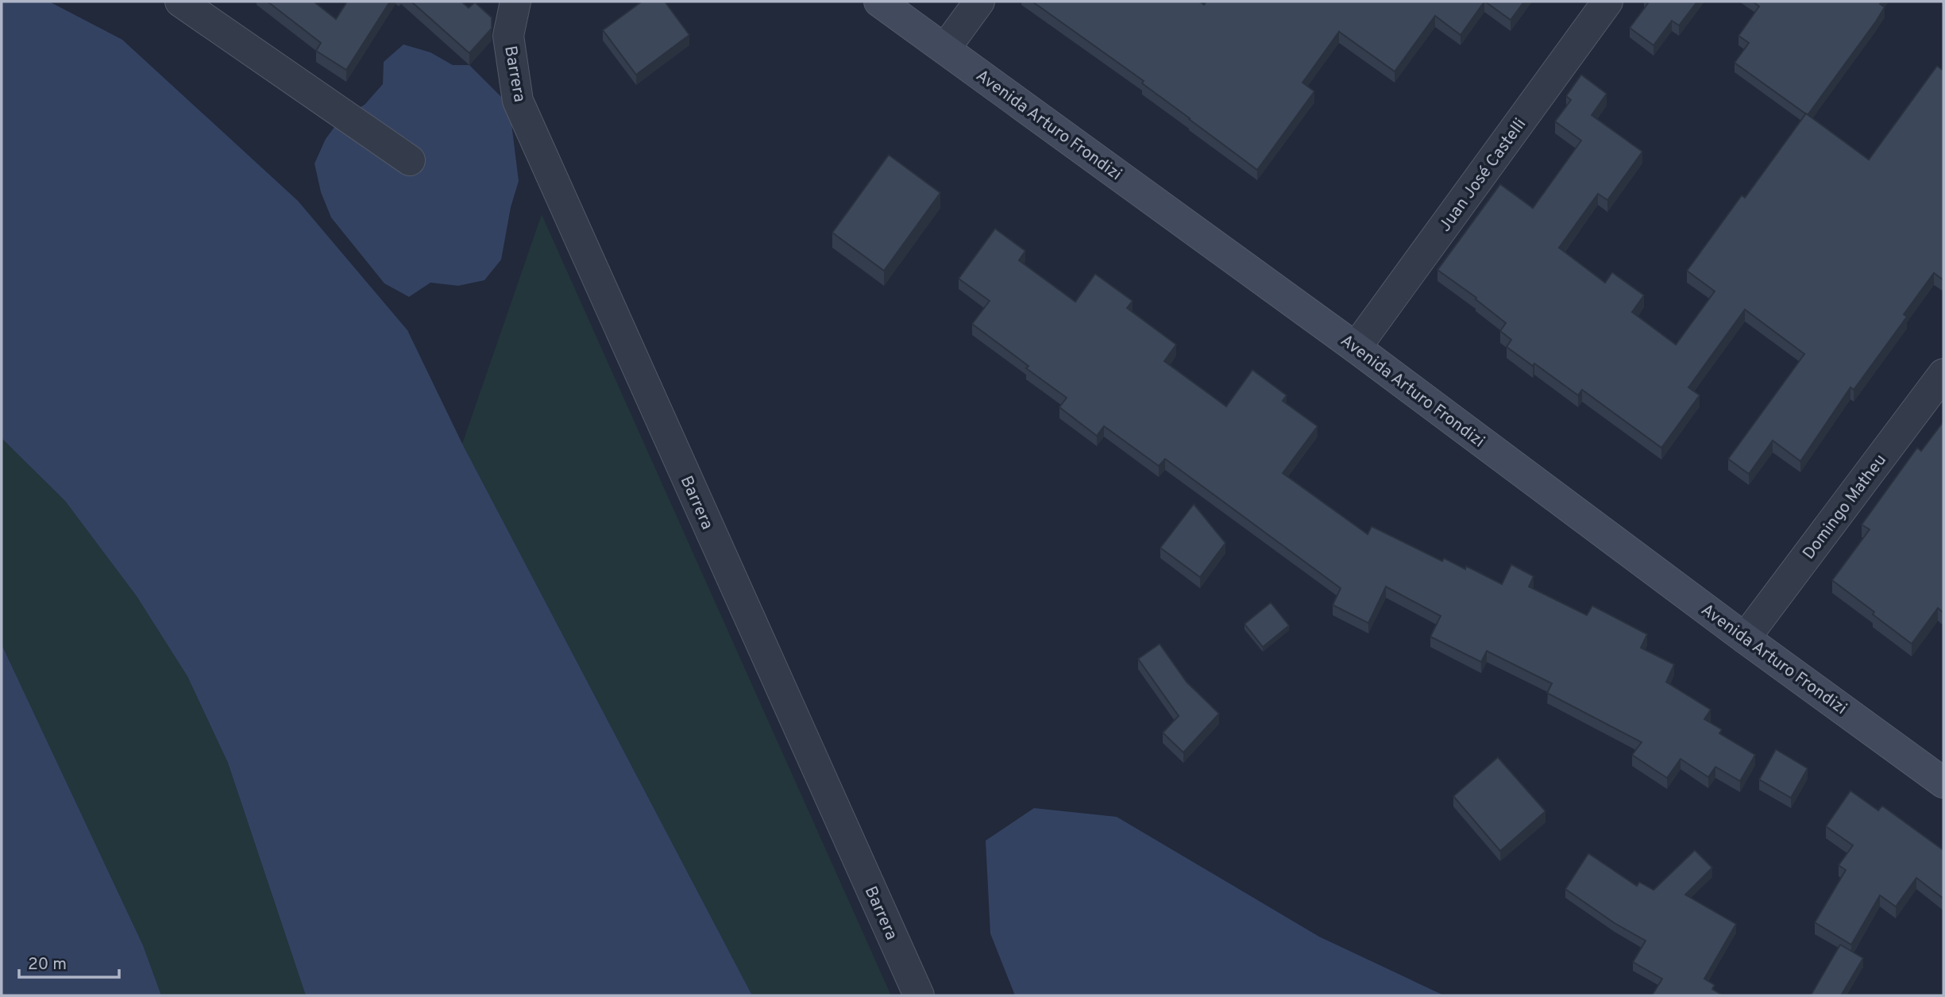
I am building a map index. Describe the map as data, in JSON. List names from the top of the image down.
{
  "streets": {
    "main road": ["Avenida Arturo Frondizi"],
    "street": ["Barrera", "Juan José Castelli", "Domingo Matheu"]
  },
  "crossings": [
    ["Avenida Arturo Frondizi", "Juan José Castelli"],
    ["Avenida Arturo Frondizi", "Domingo Matheu"]
  ],
  "scale_bar": "20 m"
}
